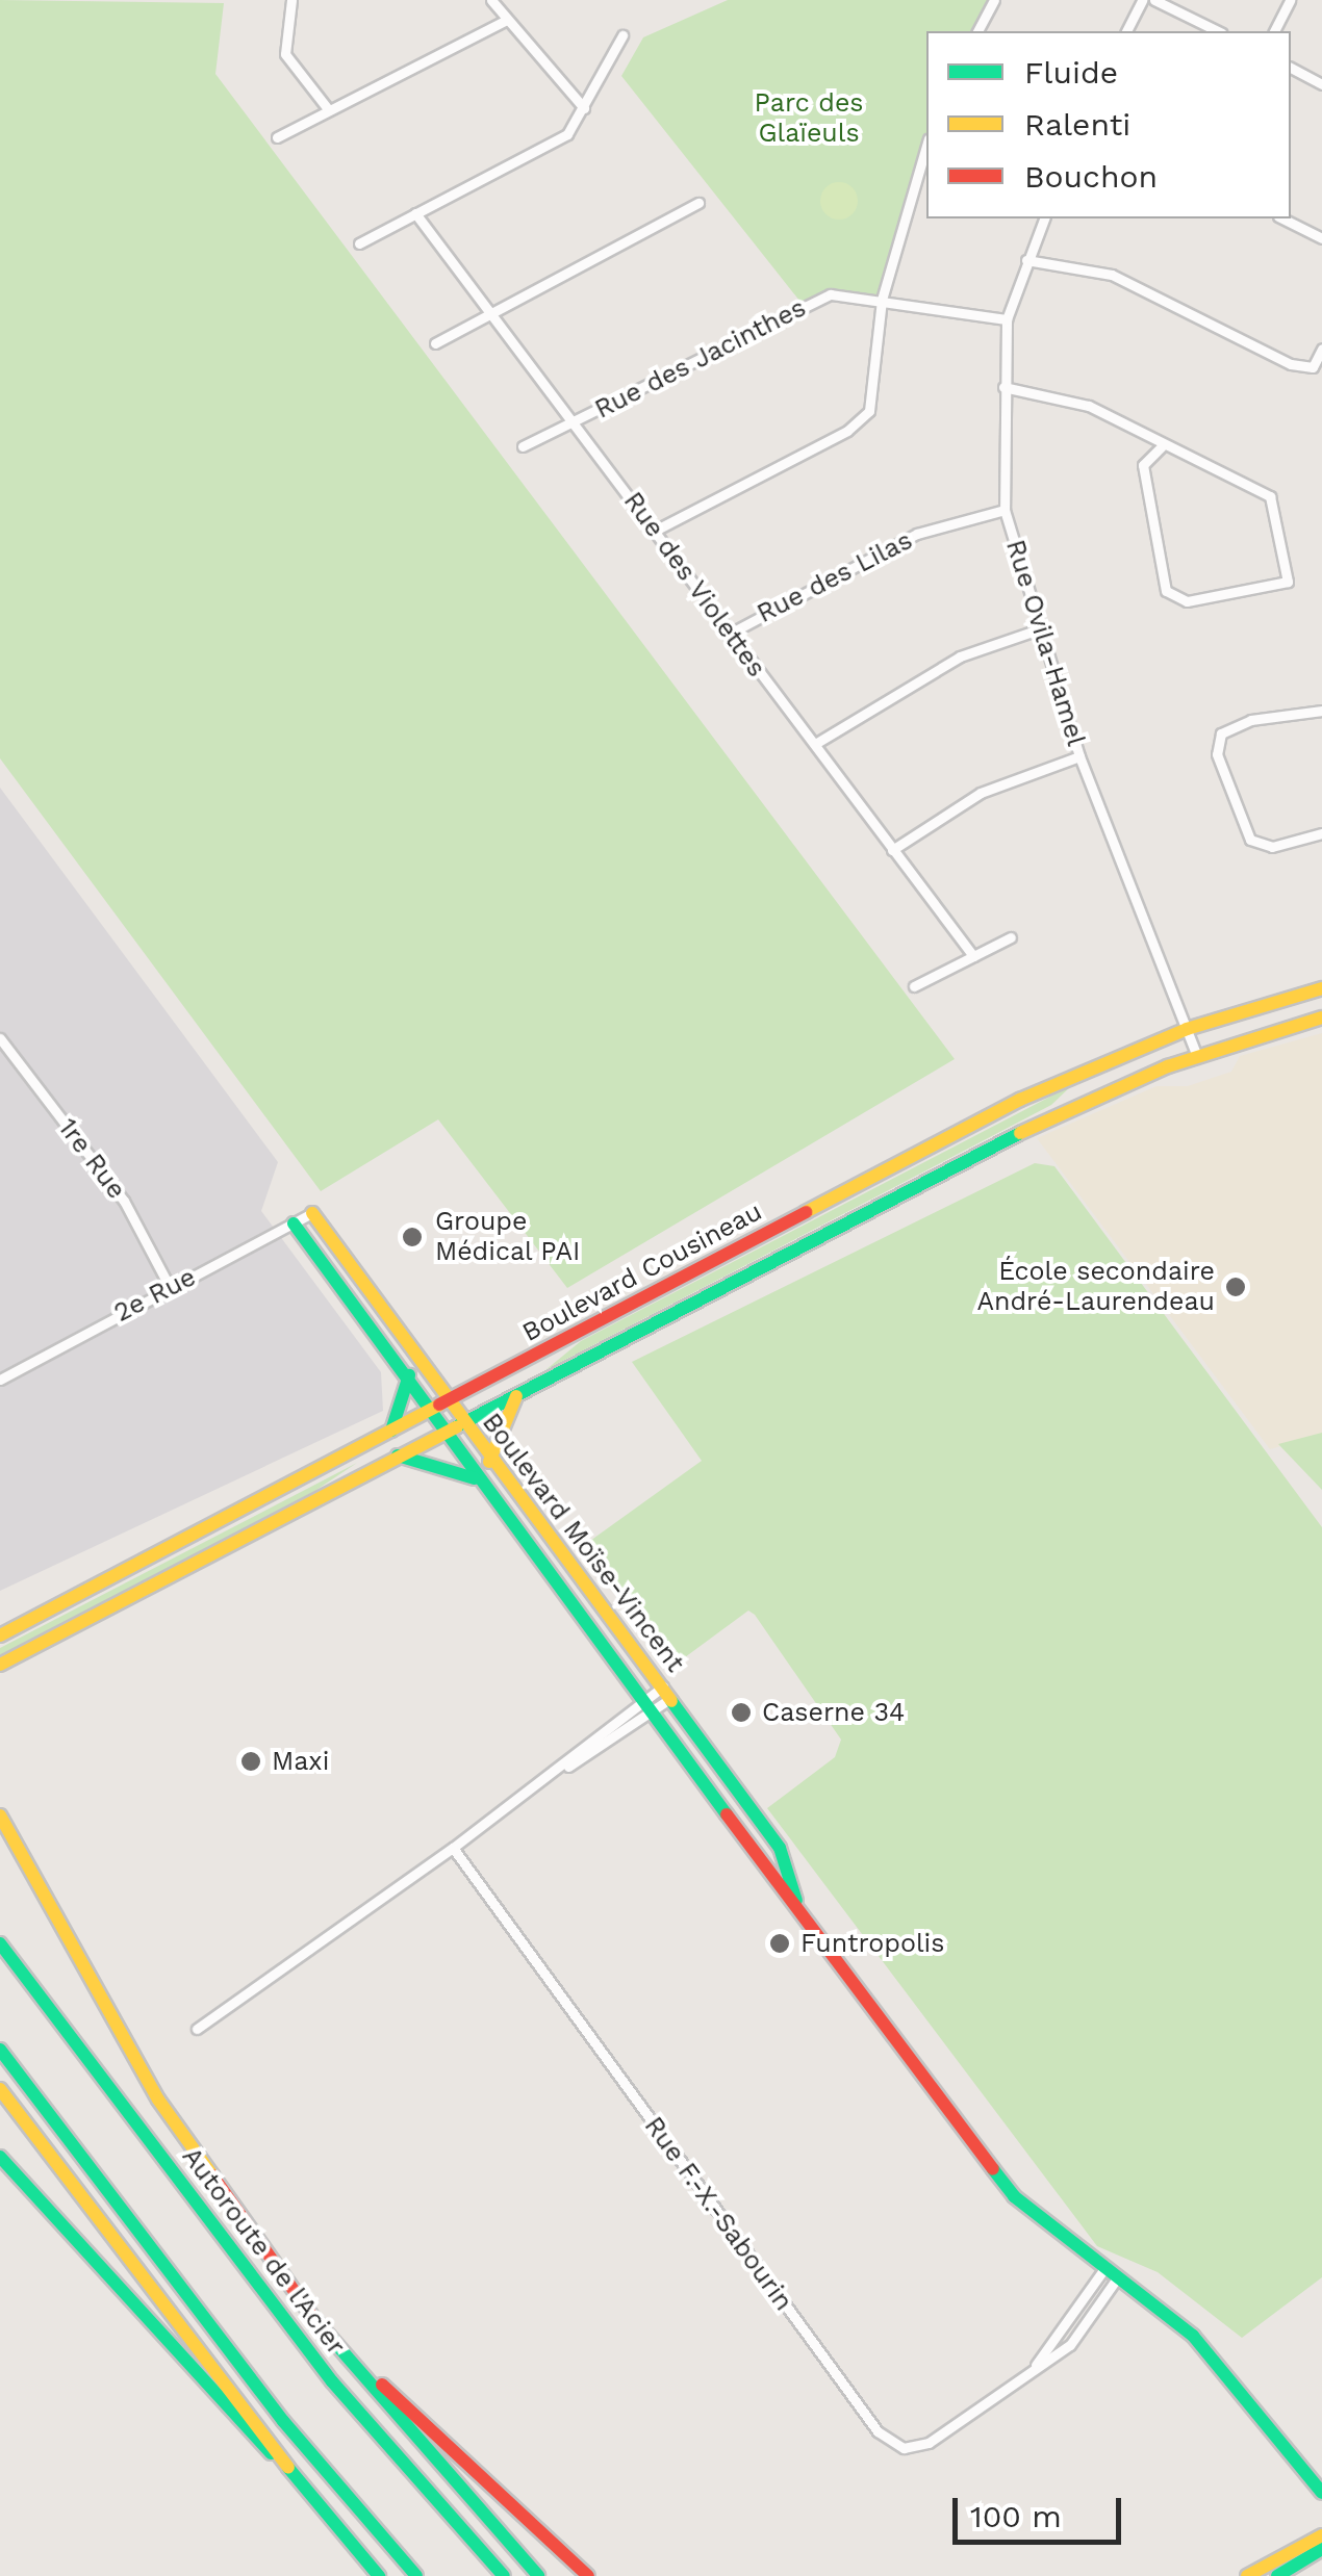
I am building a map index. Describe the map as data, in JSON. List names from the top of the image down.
{
  "streets": {
    "main road": ["Boulevard Cousineau", "Boulevard Moïse-Vincent", "Autoroute de l'Acier"],
    "street": [
      "Rue des Jacinthes",
      "Rue des Lilas",
      "Rue des Violettes",
      "Rue Ovila-Hamel",
      "1re Rue",
      "2e Rue",
      "Rue F.-X.-Sabourin"
    ]
  },
  "crossings": [
    ["Rue des Jacinthes", "Rue des Violettes"],
    ["Rue des Jacinthes", "Rue Ovila-Hamel"],
    ["Rue des Lilas", "Rue des Violettes"],
    ["Rue des Lilas", "Rue Ovila-Hamel"],
    ["Rue Ovila-Hamel", "Boulevard Cousineau"],
    ["1re Rue", "2e Rue"],
    ["Boulevard Cousineau", "Boulevard Moïse-Vincent"],
    ["2e Rue", "Boulevard Moïse-Vincent"],
    ["Boulevard Moïse-Vincent", "Rue F.-X.-Sabourin"]
  ],
  "parks": ["Parc des Glaïeuls"],
  "places": [
    "Groupe Médical PAI",
    "École secondaire André-Laurendeau",
    "Caserne 34",
    "Maxi",
    "Funtropolis"
  ],
  "legend": ["Fluide", "Ralenti", "Bouchon"],
  "scale_bar": "100 m"
}
